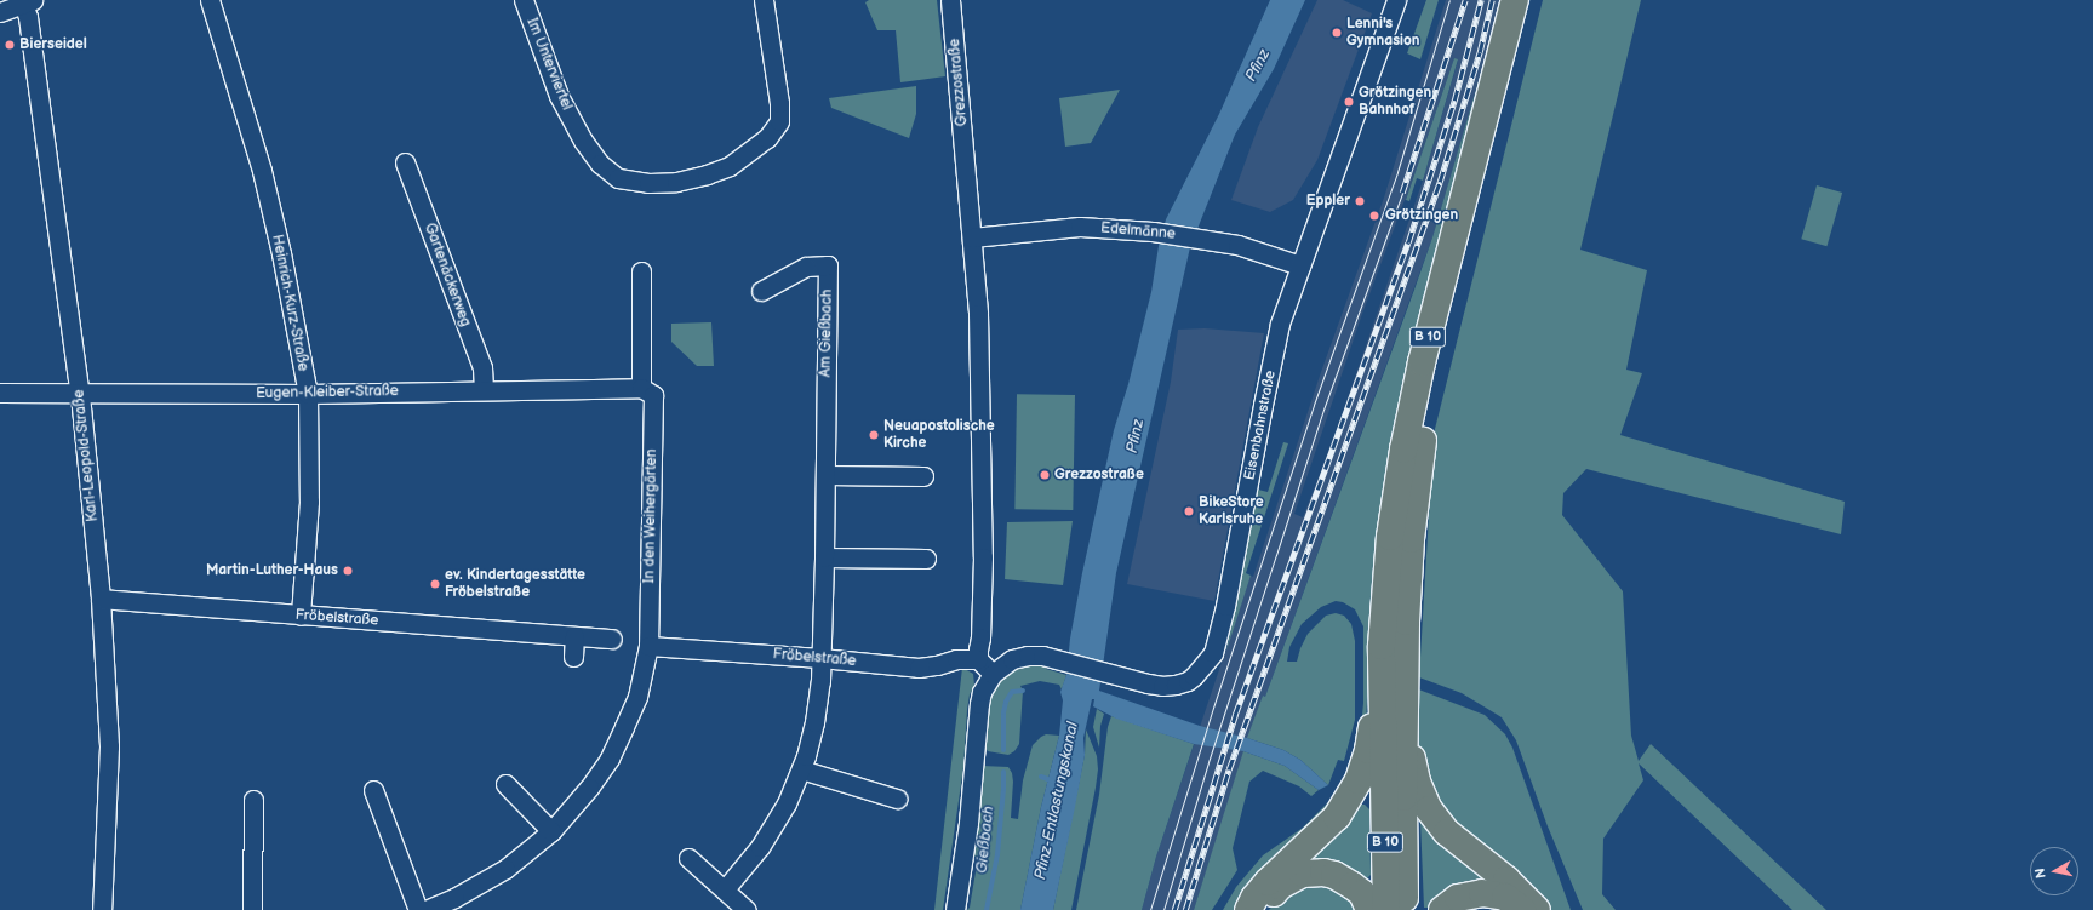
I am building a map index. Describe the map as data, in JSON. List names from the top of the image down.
{
  "streets": {
    "highway": ["B 10"],
    "street": [
      "Im Unterviertel",
      "Grezzostraße",
      "Edelmänne",
      "Gartenäckerweg",
      "Heinrich-Kurz-Straße",
      "Am Gießbach",
      "Eugen-Kleiber-Straße",
      "Eisenbahnstraße",
      "Karl-Leopold-Straße",
      "In den Weihergärten",
      "Fröbelstraße"
    ]
  },
  "crossings": [
    ["Grezzostraße", "Edelmänne"],
    ["Grezzostraße", "Fröbelstraße"],
    ["Edelmänne", "Eisenbahnstraße"],
    ["Gartenäckerweg", "Eugen-Kleiber-Straße"],
    ["Heinrich-Kurz-Straße", "Eugen-Kleiber-Straße"],
    ["Heinrich-Kurz-Straße", "Fröbelstraße"],
    ["Am Gießbach", "Fröbelstraße"],
    ["Eugen-Kleiber-Straße", "Karl-Leopold-Straße"],
    ["Eugen-Kleiber-Straße", "In den Weihergärten"],
    ["Karl-Leopold-Straße", "Fröbelstraße"],
    ["In den Weihergärten", "Fröbelstraße"]
  ],
  "water": ["Pfinz", "Pfinz-Entlastungskanal", "Gießbach"],
  "places": [
    "Lenni's Gymnasion",
    "Bierseidel",
    "Grötzingen Bahnhof",
    "Eppler",
    "Grötzingen",
    "Neuapostolische Kirche",
    "Grezzostraße",
    "BikeStore Karlsruhe",
    "Martin-Luther-Haus",
    "ev. Kindertagesstätte Fröbelstraße"
  ],
  "north": "left"
}
